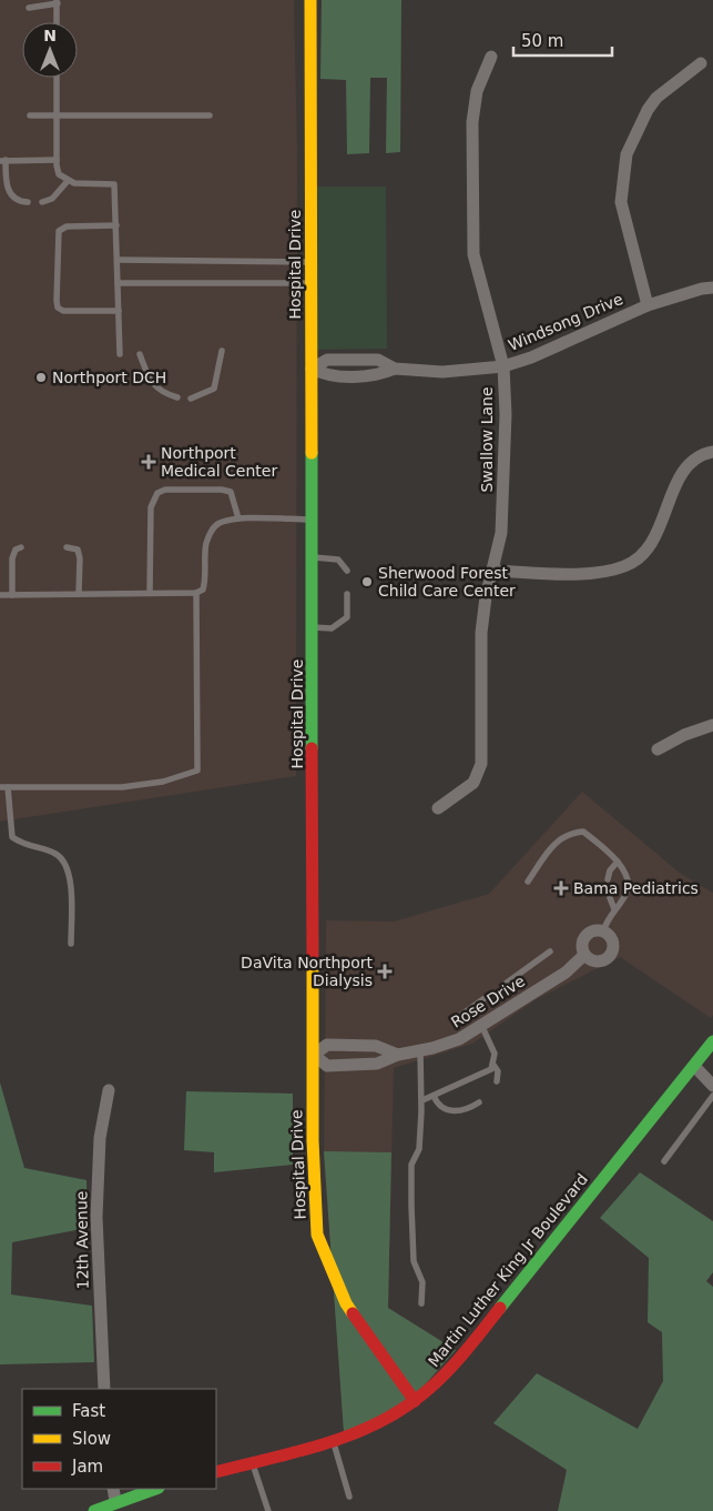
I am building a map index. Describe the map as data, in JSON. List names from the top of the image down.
{
  "streets": {
    "street": [
      "Hospital Drive",
      "Windsong Drive",
      "Swallow Lane",
      "Rose Drive",
      "12th Avenue",
      "Martin Luther King Jr Boulevard"
    ]
  },
  "crossings": [
    ["Hospital Drive", "Windsong Drive"],
    ["Hospital Drive", "Rose Drive"],
    ["Hospital Drive", "Martin Luther King Jr Boulevard"],
    ["Windsong Drive", "Swallow Lane"]
  ],
  "places": {
    "other": ["Northport DCH", "Sherwood Forest Child Care Center"],
    "health": ["Northport Medical Center", "Bama Pediatrics", "DaVita Northport Dialysis"]
  },
  "legend": ["Fast", "Slow", "Jam"],
  "scale_bar": "50 m",
  "north": "top"
}
